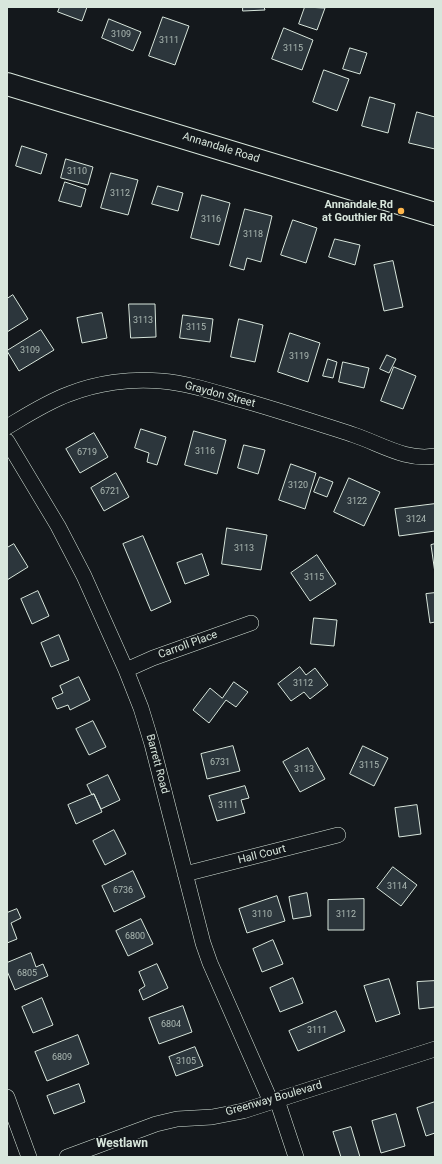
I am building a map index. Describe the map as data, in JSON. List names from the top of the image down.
{
  "streets": {
    "main road": ["Annandale Road"],
    "street": [
      "Graydon Street",
      "Carroll Place",
      "Barrett Road",
      "Hall Court",
      "Greenway Boulevard"
    ]
  },
  "crossings": [
    ["Carroll Place", "Barrett Road"],
    ["Barrett Road", "Hall Court"],
    ["Barrett Road", "Greenway Boulevard"]
  ],
  "districts": ["Westlawn"],
  "places": ["Annandale Rd at Gouthier Rd"],
  "house_numbers": [
    "3109",
    "3111",
    "3115",
    "3110",
    "3112",
    "3116",
    "3118",
    "3113",
    "3115",
    "3109",
    "3119",
    "3116",
    "6719",
    "3120",
    "6721",
    "3122",
    "3124",
    "3113",
    "3115",
    "3112",
    "6731",
    "3115",
    "3113",
    "3111",
    "3114",
    "6736",
    "3110",
    "3112",
    "6800",
    "6805",
    "6804",
    "3111",
    "6809",
    "3105"
  ]
}
